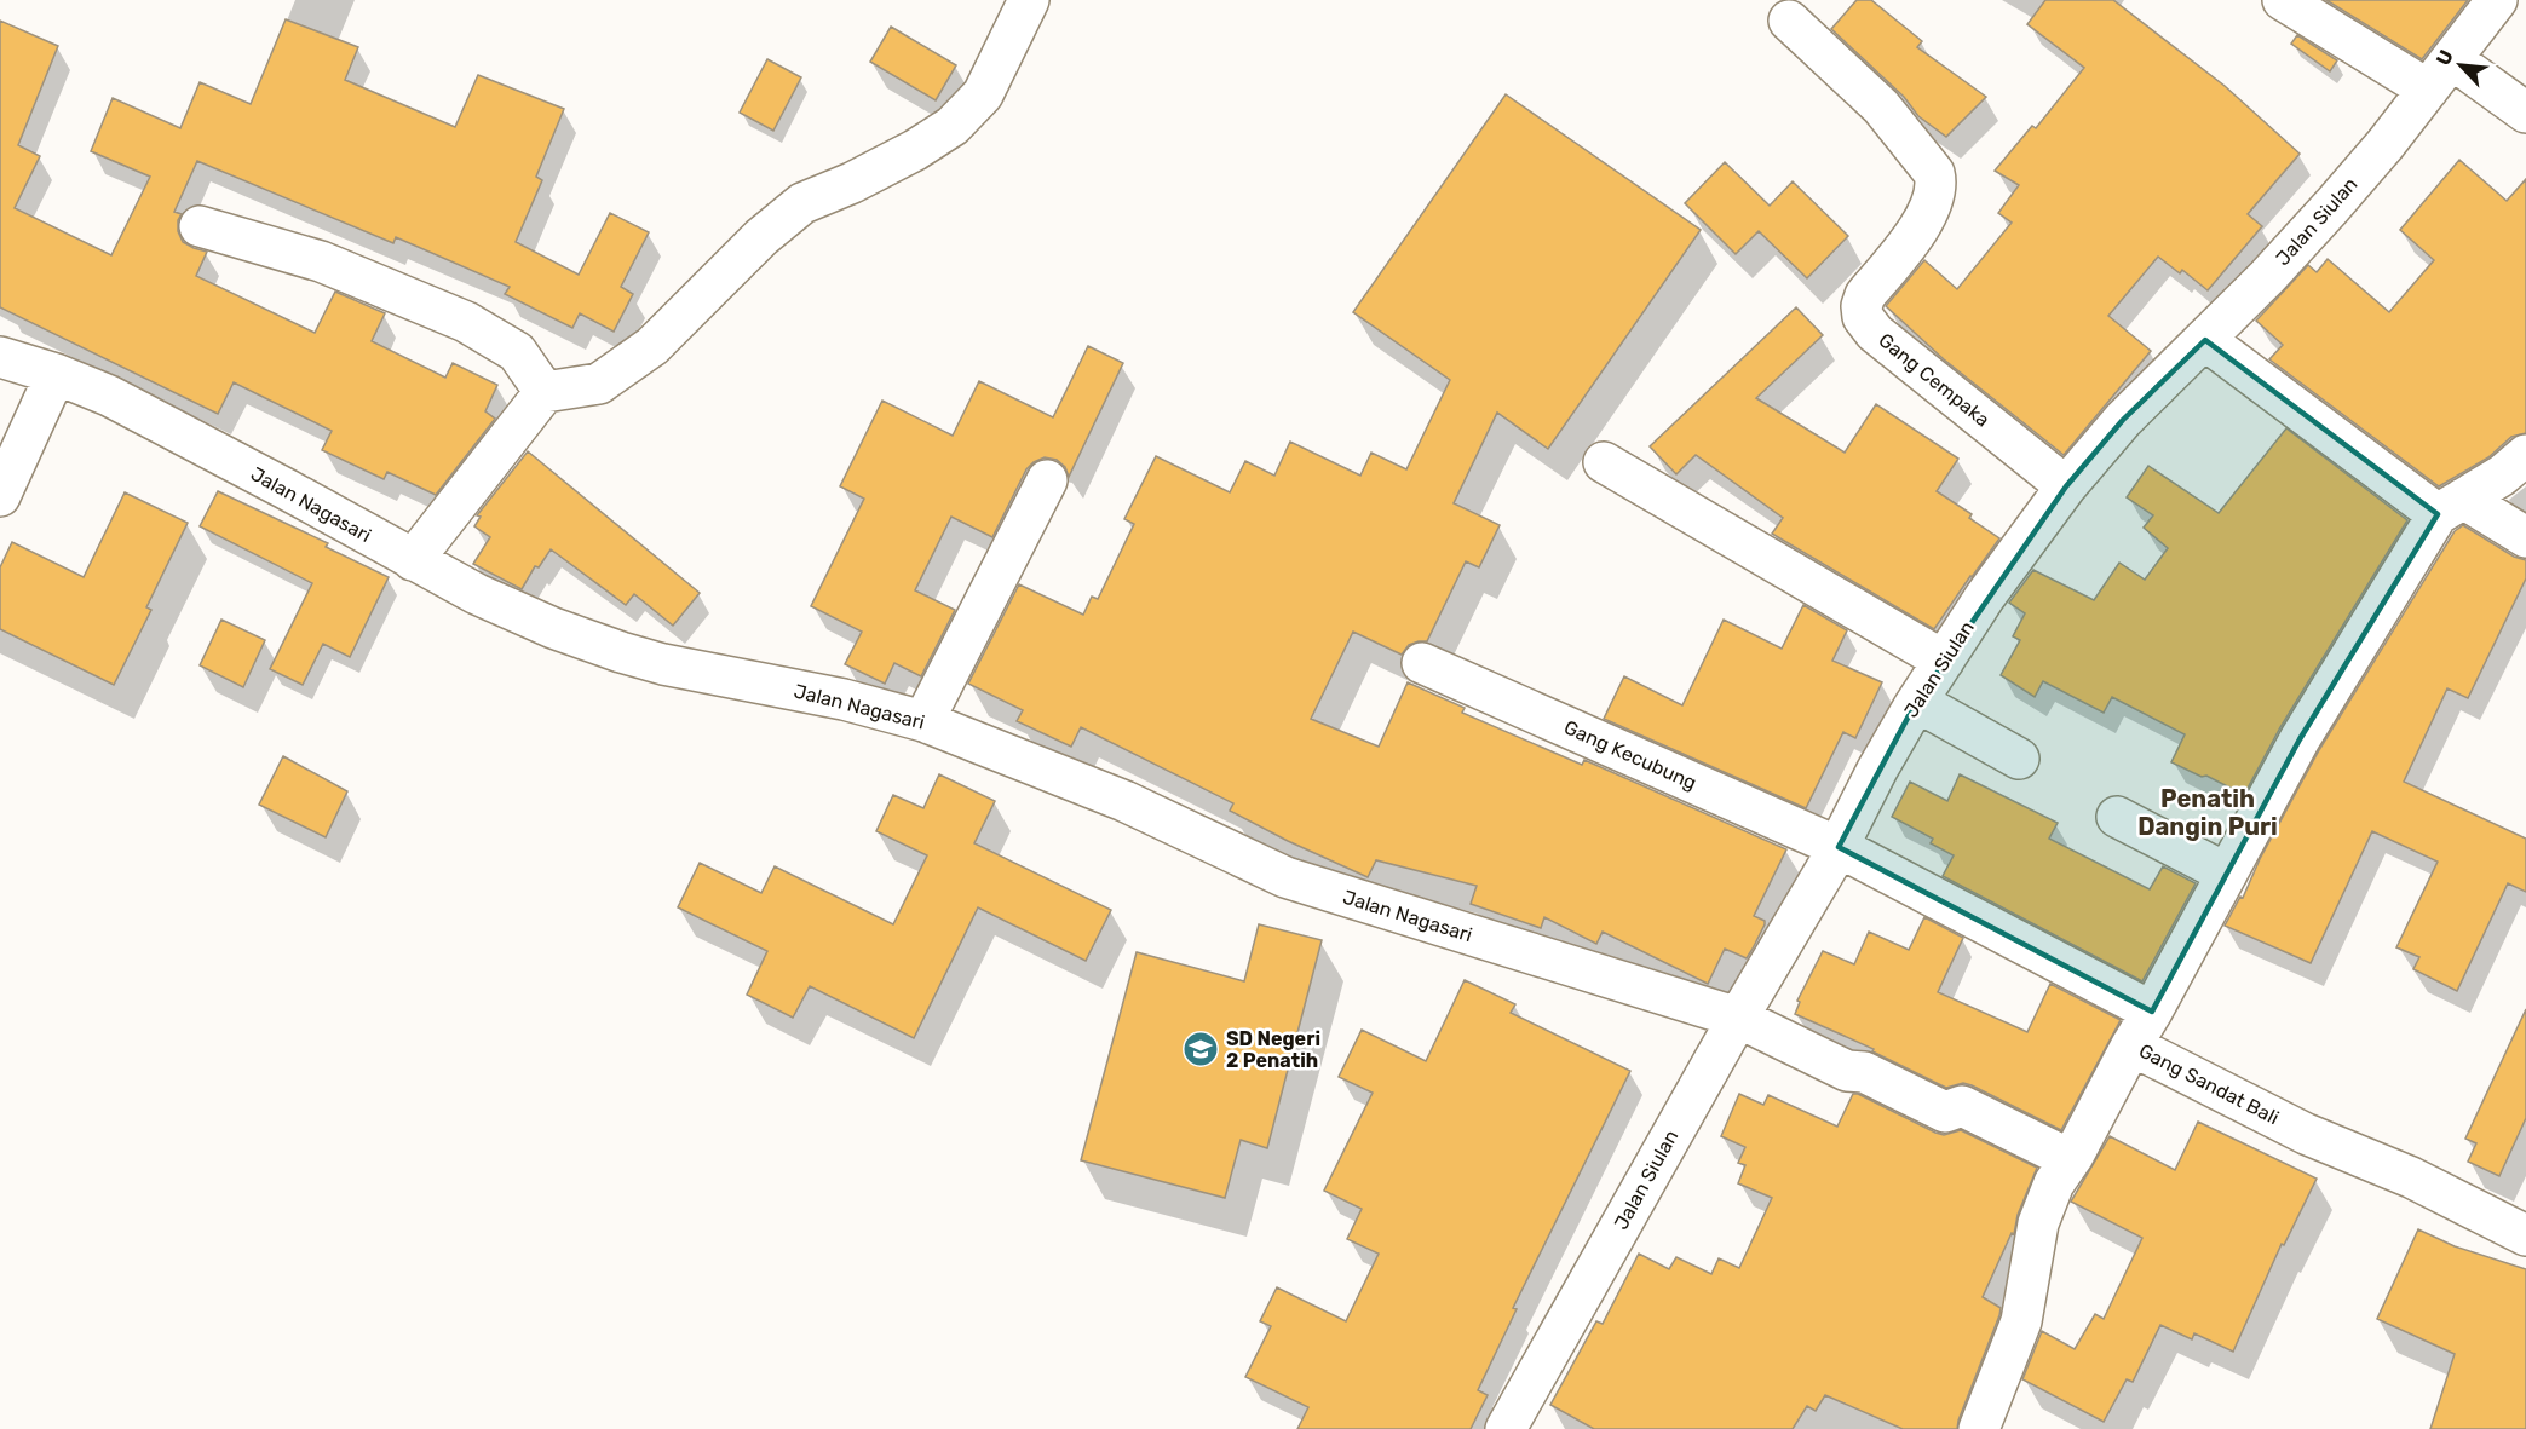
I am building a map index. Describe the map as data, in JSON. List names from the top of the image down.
{
  "streets": {
    "street": [
      "Jalan Siulan",
      "Gang Cempaka",
      "Jalan Nagasari",
      "Gang Kecubung",
      "Gang Sandat Bali"
    ]
  },
  "crossings": [
    ["Jalan Siulan", "Gang Cempaka"],
    ["Jalan Siulan", "Jalan Nagasari"],
    ["Jalan Siulan", "Gang Kecubung"],
    ["Jalan Siulan", "Gang Sandat Bali"],
    ["Gang Kecubung", "Gang Sandat Bali"]
  ],
  "districts": ["Penatih Dangin Puri"],
  "places": {
    "school or university": ["SD Negeri 2 Penatih"]
  },
  "north": "top left"
}
